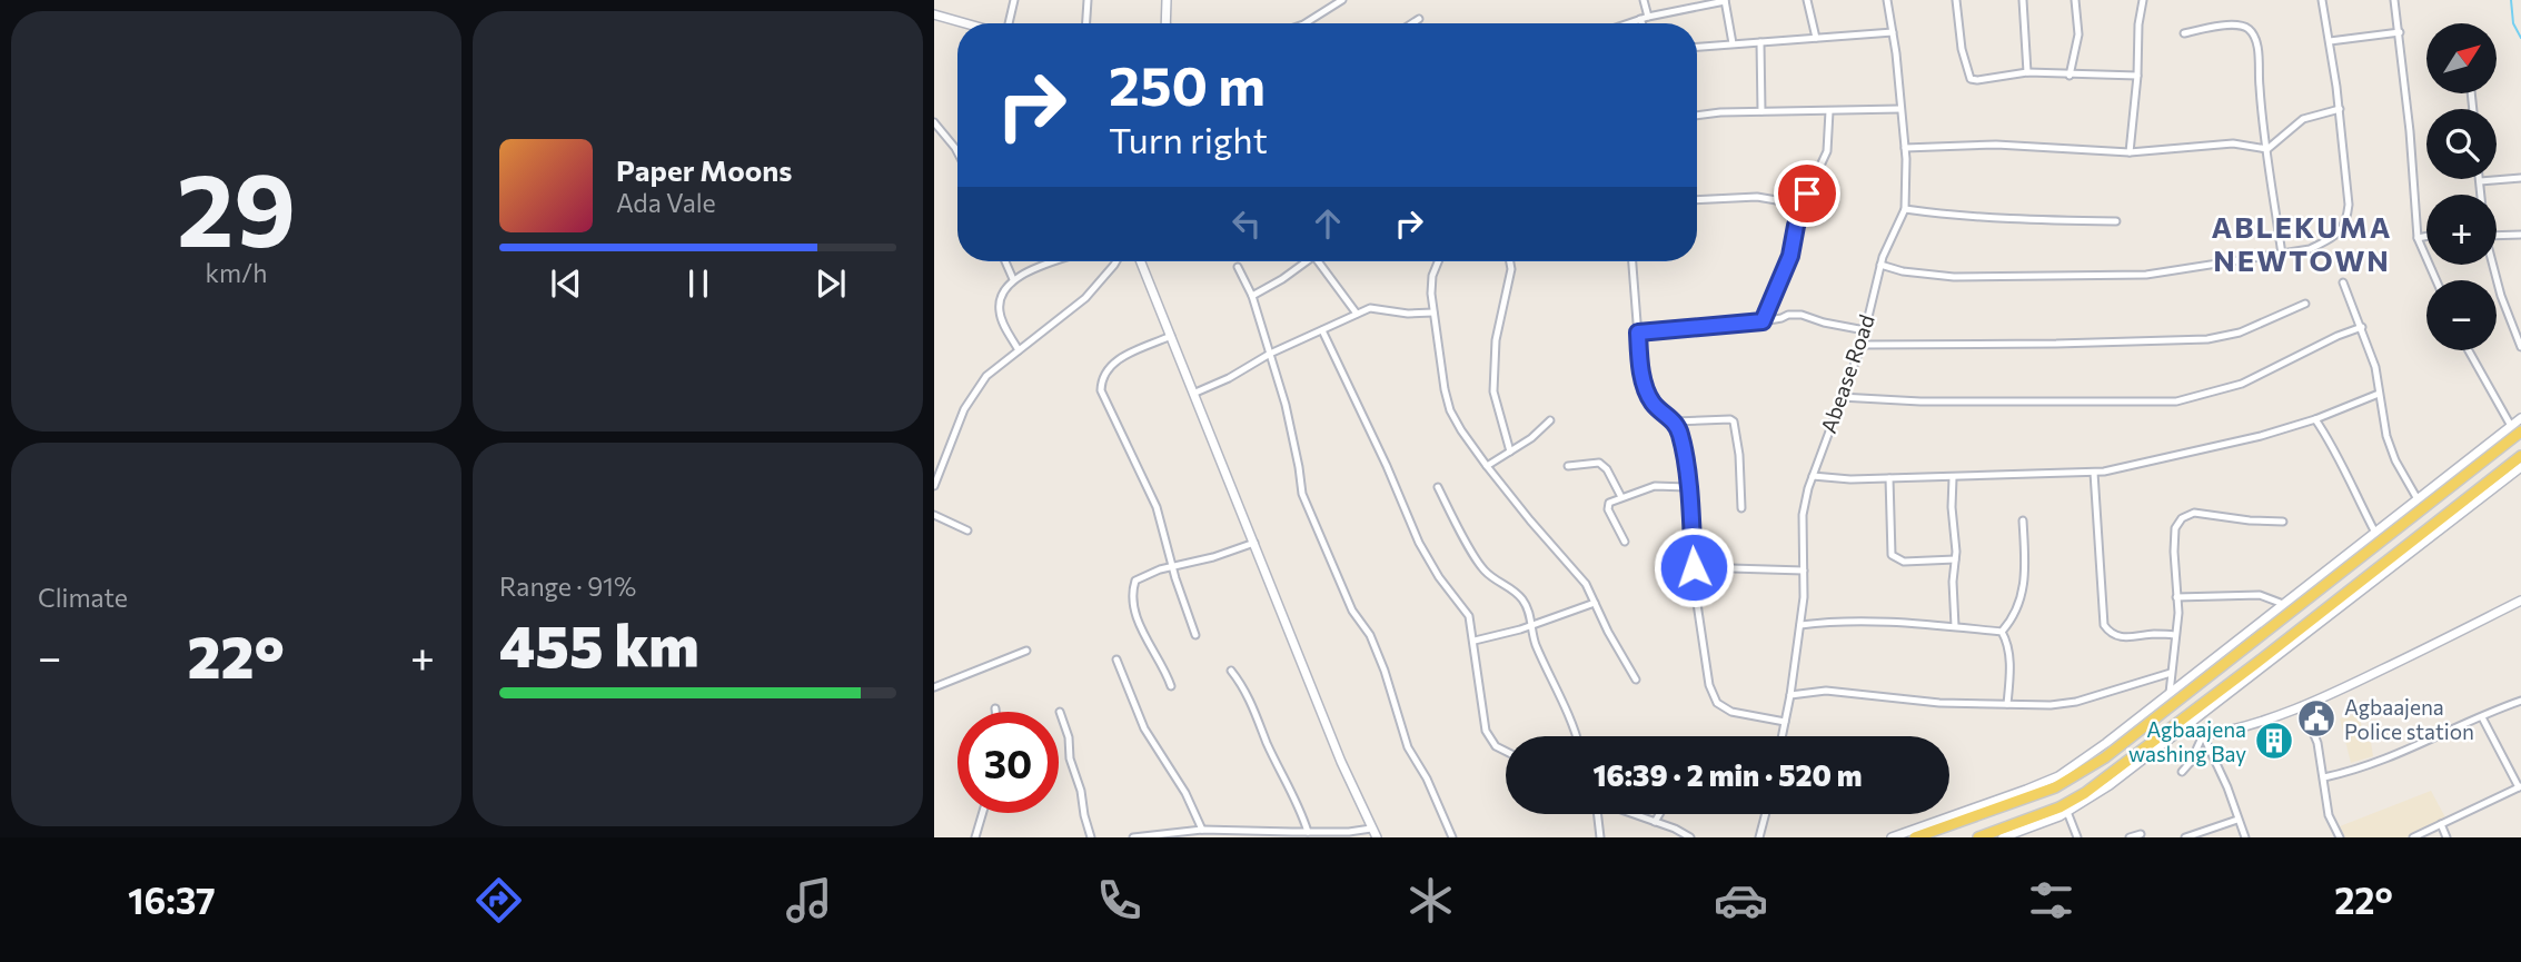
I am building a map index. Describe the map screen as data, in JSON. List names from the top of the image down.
{
  "streets": {
    "street": ["Abease Road"]
  },
  "districts": ["ABLEKUMA NEWTOWN"],
  "places": {
    "public building": ["Agbaajena Police station"],
    "building": ["Agbaajena washing Bay"]
  },
  "north": "top right",
  "page": {
    "tile": [
      ["29", "km/h"],
      "Climate",
      ["Range · 91%", "455 km"]
    ],
    "map_buttons": ["+", "−"],
    "turn": ["250 m", "Turn right"],
    "song": ["Paper Moons", "Ada Vale"],
    "heat": ["−", "22°", "+"],
    "limit": "30",
    "trip": "16:39 · 2 min · 520 m",
    "tabs": ["16:37", "22°"]
  }
}
